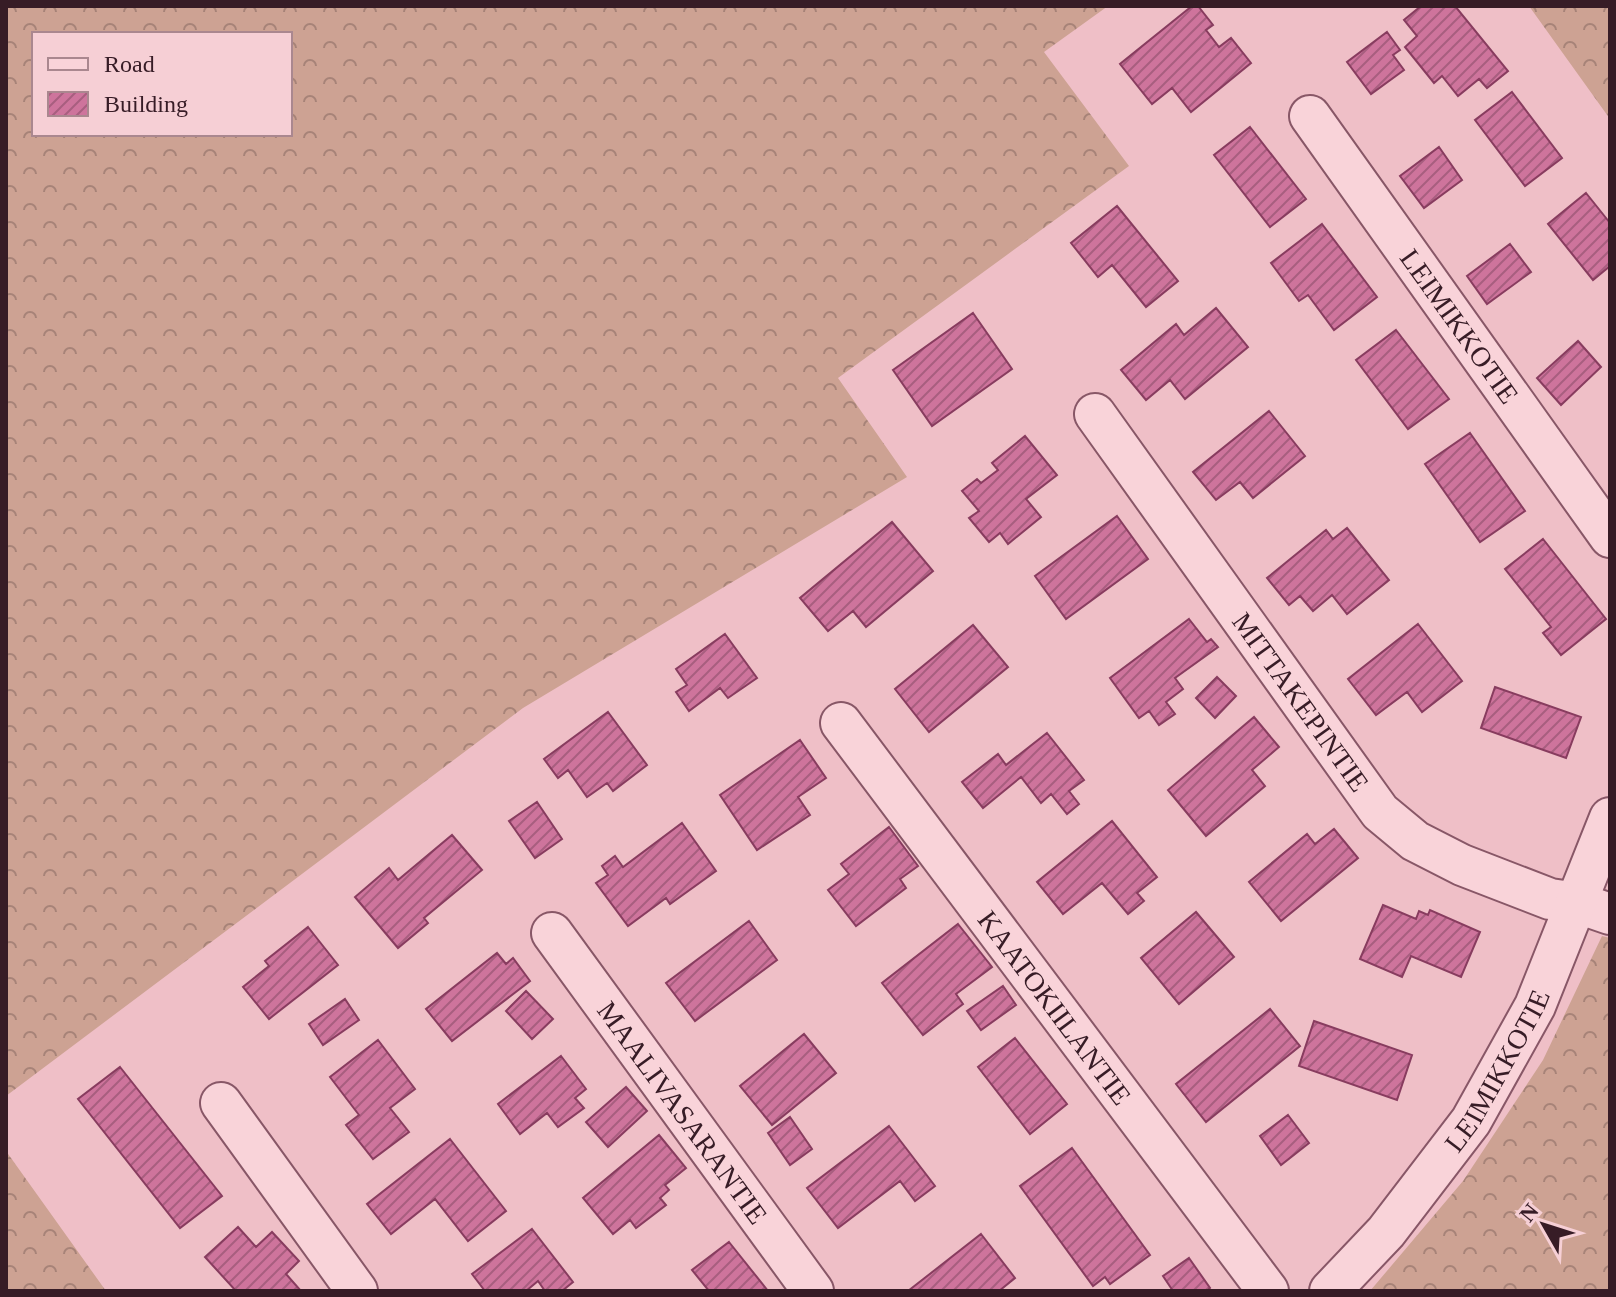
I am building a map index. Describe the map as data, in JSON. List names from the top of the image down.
{
  "streets": {
    "street": [
      "LEIMIKKOTIE",
      "MITTAKEPINTIE",
      "KAATOKIILANTIE",
      "MAALIVASARANTIE"
    ]
  },
  "crossings": [
    ["LEIMIKKOTIE", "MITTAKEPINTIE"]
  ],
  "legend": ["Road", "Building"],
  "north": "top left"
}
